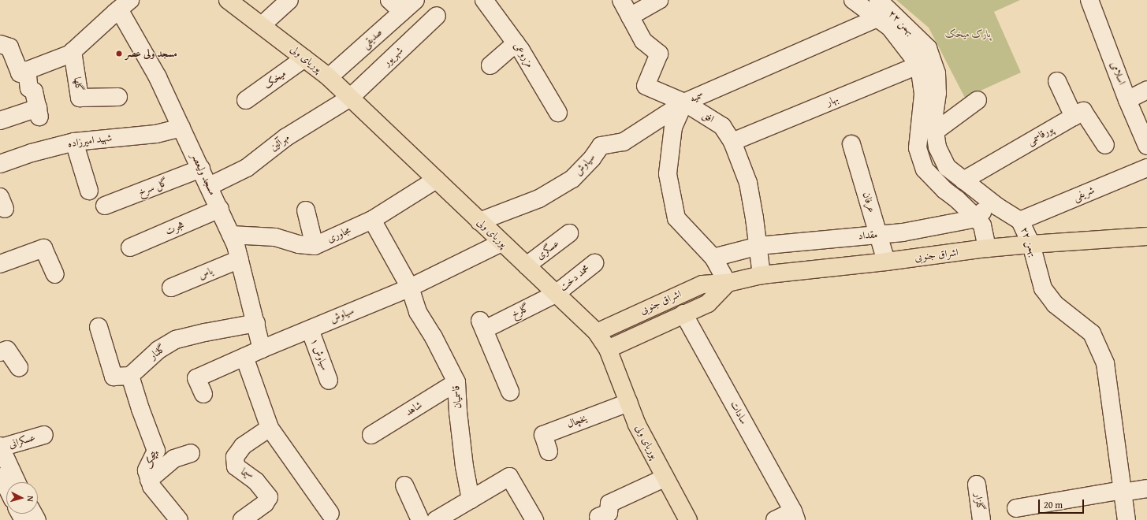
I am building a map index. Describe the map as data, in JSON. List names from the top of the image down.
{
  "streets": {
    "main road": ["پوریای ولی", "اشراق جنوبی"],
    "street": [
      "۲۲ بهمن",
      "صدیقی",
      "مزروعی",
      "شهریور",
      "اسلامی",
      "میخک",
      "گلها",
      "سمیه",
      "بهار",
      "افق",
      "پورقاسمی",
      "شهید امیرزاده",
      "مهرآئین",
      "سیاوش",
      "مسجد ولیعصر",
      "گل سرخ",
      "شریفی",
      "عرفان",
      "هجرت",
      "مجاوری",
      "مقداد",
      "عسگری",
      "یاس",
      "محمد دخت",
      "گلرخ",
      "گلنار",
      "سیاوش ۱",
      "قاسمیان",
      "شاهد",
      "سادات",
      "یخچال",
      "عسکرانی",
      "پیچک",
      "سیما",
      "گلزار"
    ]
  },
  "crossings": [
    ["۲۲ بهمن", "سمیه"],
    ["۲۲ بهمن", "بهار"],
    ["۲۲ بهمن", "پورقاسمی"],
    ["۲۲ بهمن", "شریفی"],
    ["۲۲ بهمن", "مقداد"],
    ["۲۲ بهمن", "اشراق جنوبی"],
    ["صدیقی", "پوریای ولی"],
    ["شهریور", "پوریای ولی"],
    ["شهریور", "مهرآئین"],
    ["پوریای ولی", "میخک"],
    ["پوریای ولی", "مهرآئین"],
    ["پوریای ولی", "سیاوش"],
    ["پوریای ولی", "مجاوری"],
    ["پوریای ولی", "عسگری"],
    ["پوریای ولی", "اشراق جنوبی"],
    ["پوریای ولی", "محمد دخت"],
    ["پوریای ولی", "گلرخ"],
    ["پوریای ولی", "یخچال"],
    ["سمیه", "افق"],
    ["سمیه", "سیاوش"],
    ["سمیه", "مقداد"],
    ["سمیه", "اشراق جنوبی"],
    ["بهار", "افق"],
    ["افق", "سیاوش"],
    ["افق", "مقداد"],
    ["افق", "اشراق جنوبی"],
    ["شهید امیرزاده", "مسجد ولیعصر"],
    ["مهرآئین", "مسجد ولیعصر"],
    ["سیاوش", "مسجد ولیعصر"],
    ["سیاوش", "سیاوش ۱"],
    ["سیاوش", "قاسمیان"],
    ["مسجد ولیعصر", "گل سرخ"],
    ["مسجد ولیعصر", "هجرت"],
    ["مسجد ولیعصر", "مجاوری"],
    ["مسجد ولیعصر", "یاس"],
    ["مسجد ولیعصر", "گلنار"],
    ["عرفان", "مقداد"],
    ["عرفان", "اشراق جنوبی"],
    ["مجاوری", "قاسمیان"],
    ["اشراق جنوبی", "سادات"],
    ["محمد دخت", "گلرخ"],
    ["گلنار", "پیچک"],
    ["قاسمیان", "شاهد"]
  ],
  "parks": ["پارک میخک"],
  "places": ["مسجد ولی عصر"],
  "scale_bar": "20 m",
  "north": "right"
}
